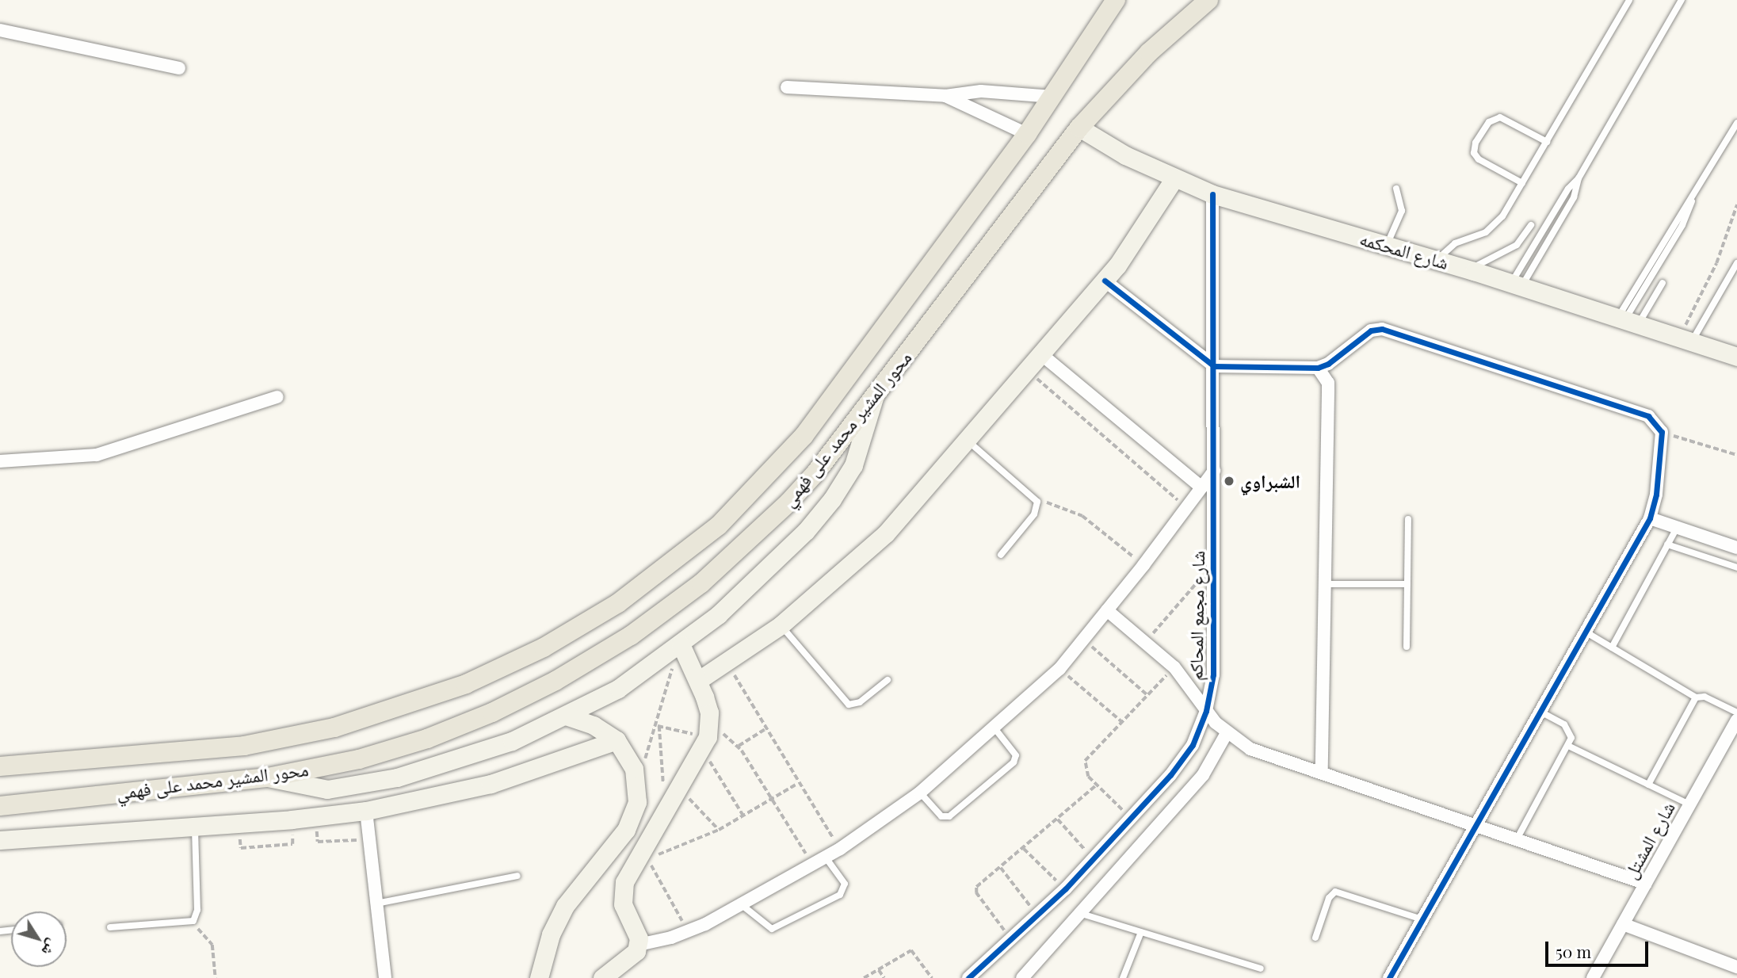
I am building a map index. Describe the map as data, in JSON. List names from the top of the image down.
{
  "streets": {
    "main road": ["محور المشير محمد على فهمي"],
    "street": ["شارع المحكمه", "شارع مجمع المحاكم", "شارع المشتل"]
  },
  "crossings": [
    ["شارع المحكمه", "محور المشير محمد على فهمي"],
    ["شارع المحكمه", "شارع مجمع المحاكم"]
  ],
  "places": ["الشبراوي"],
  "scale_bar": "50 m",
  "north": "bottom right"
}
